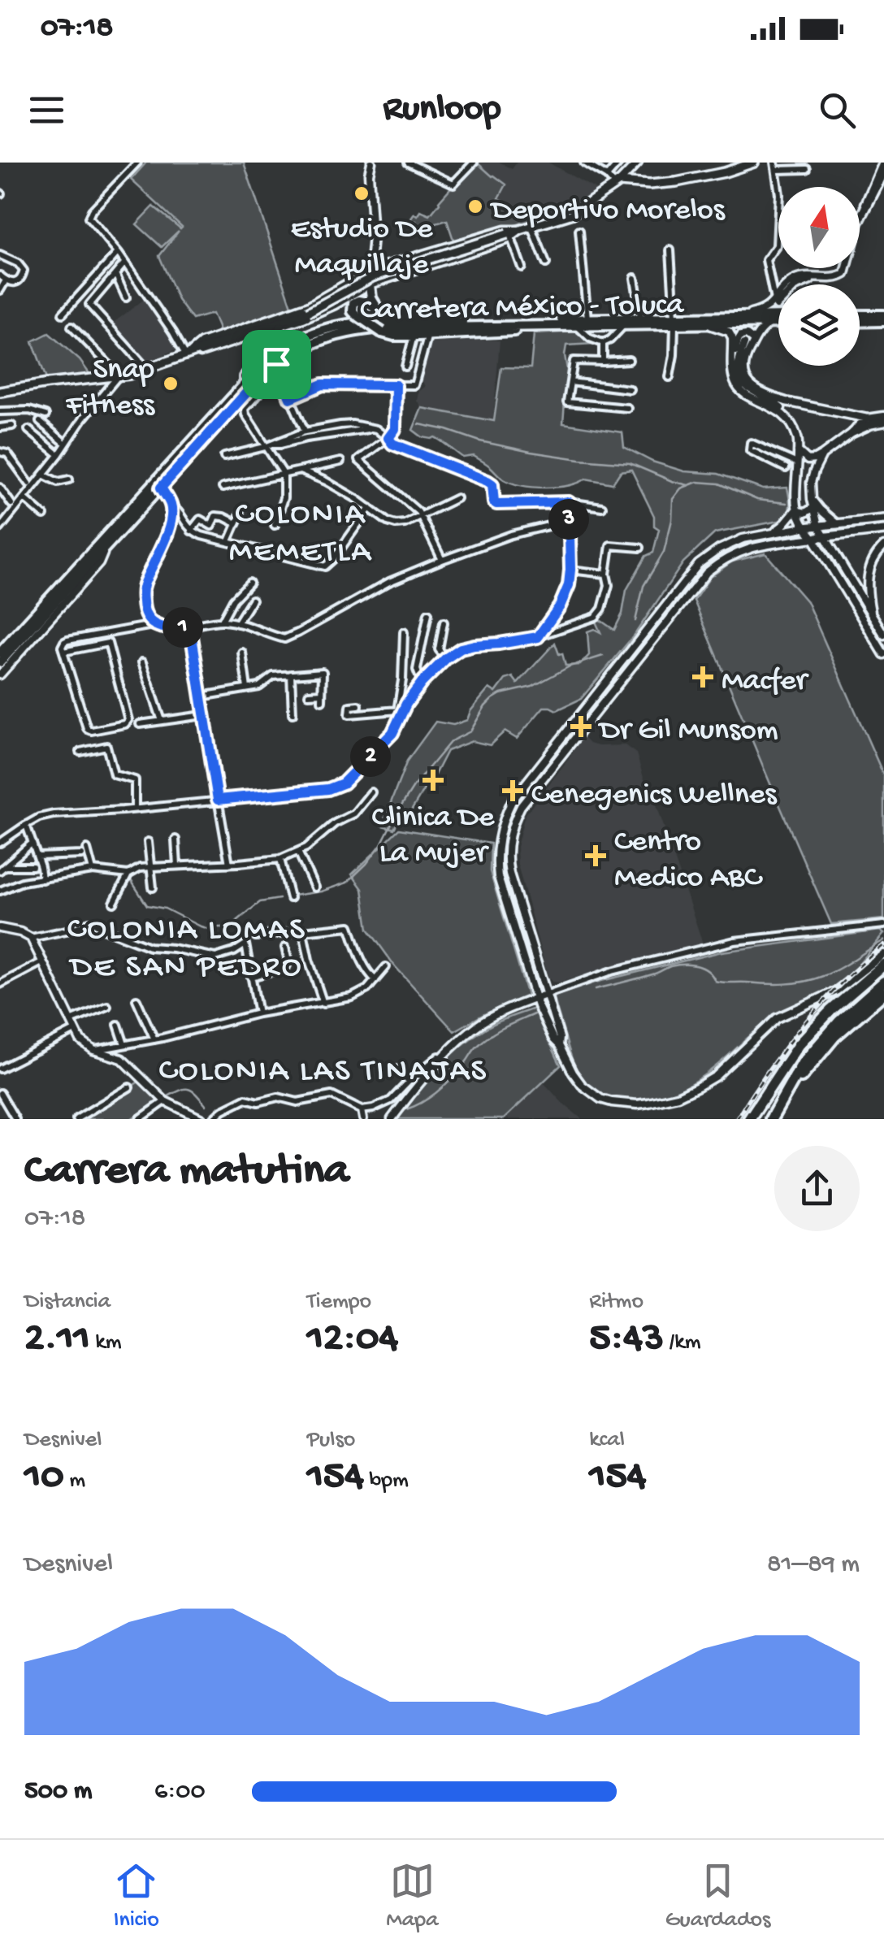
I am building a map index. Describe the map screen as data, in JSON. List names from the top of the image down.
{
  "streets": {
    "main road": ["Carretera México - Toluca"]
  },
  "districts": ["COLONIA MEMETLA", "COLONIA LOMAS DE SAN PEDRO", "COLONIA LAS TINAJAS"],
  "places": {
    "other": ["Estudio De Maquillaje", "Deportivo Morelos", "Snap Fitness"],
    "health": [
      "Macfer",
      "Dr Gil Munsom",
      "Clinica De La Mujer",
      "Cenegenics Wellnes",
      "Centro Medico ABC"
    ]
  },
  "north": "top",
  "page": {
    "status": "07:18",
    "header": "Runloop",
    "pins": ["3", "1", "2"],
    "heading": ["Carrera matutina", "07:18"],
    "stats": [
      ["Distancia", "2.11 km"],
      ["Tiempo", "12:04"],
      ["Ritmo", "5:43 /km"],
      ["Desnivel", "10 m"],
      ["Pulso", "154 bpm"],
      ["kcal", "154"]
    ],
    "chart": ["Desnivel", "81–89 m"],
    "list": [
      {
        "name": "500 m",
        "note": "6:00"
      }
    ],
    "tabs": ["Inicio", "Mapa", "Guardados"]
  }
}
